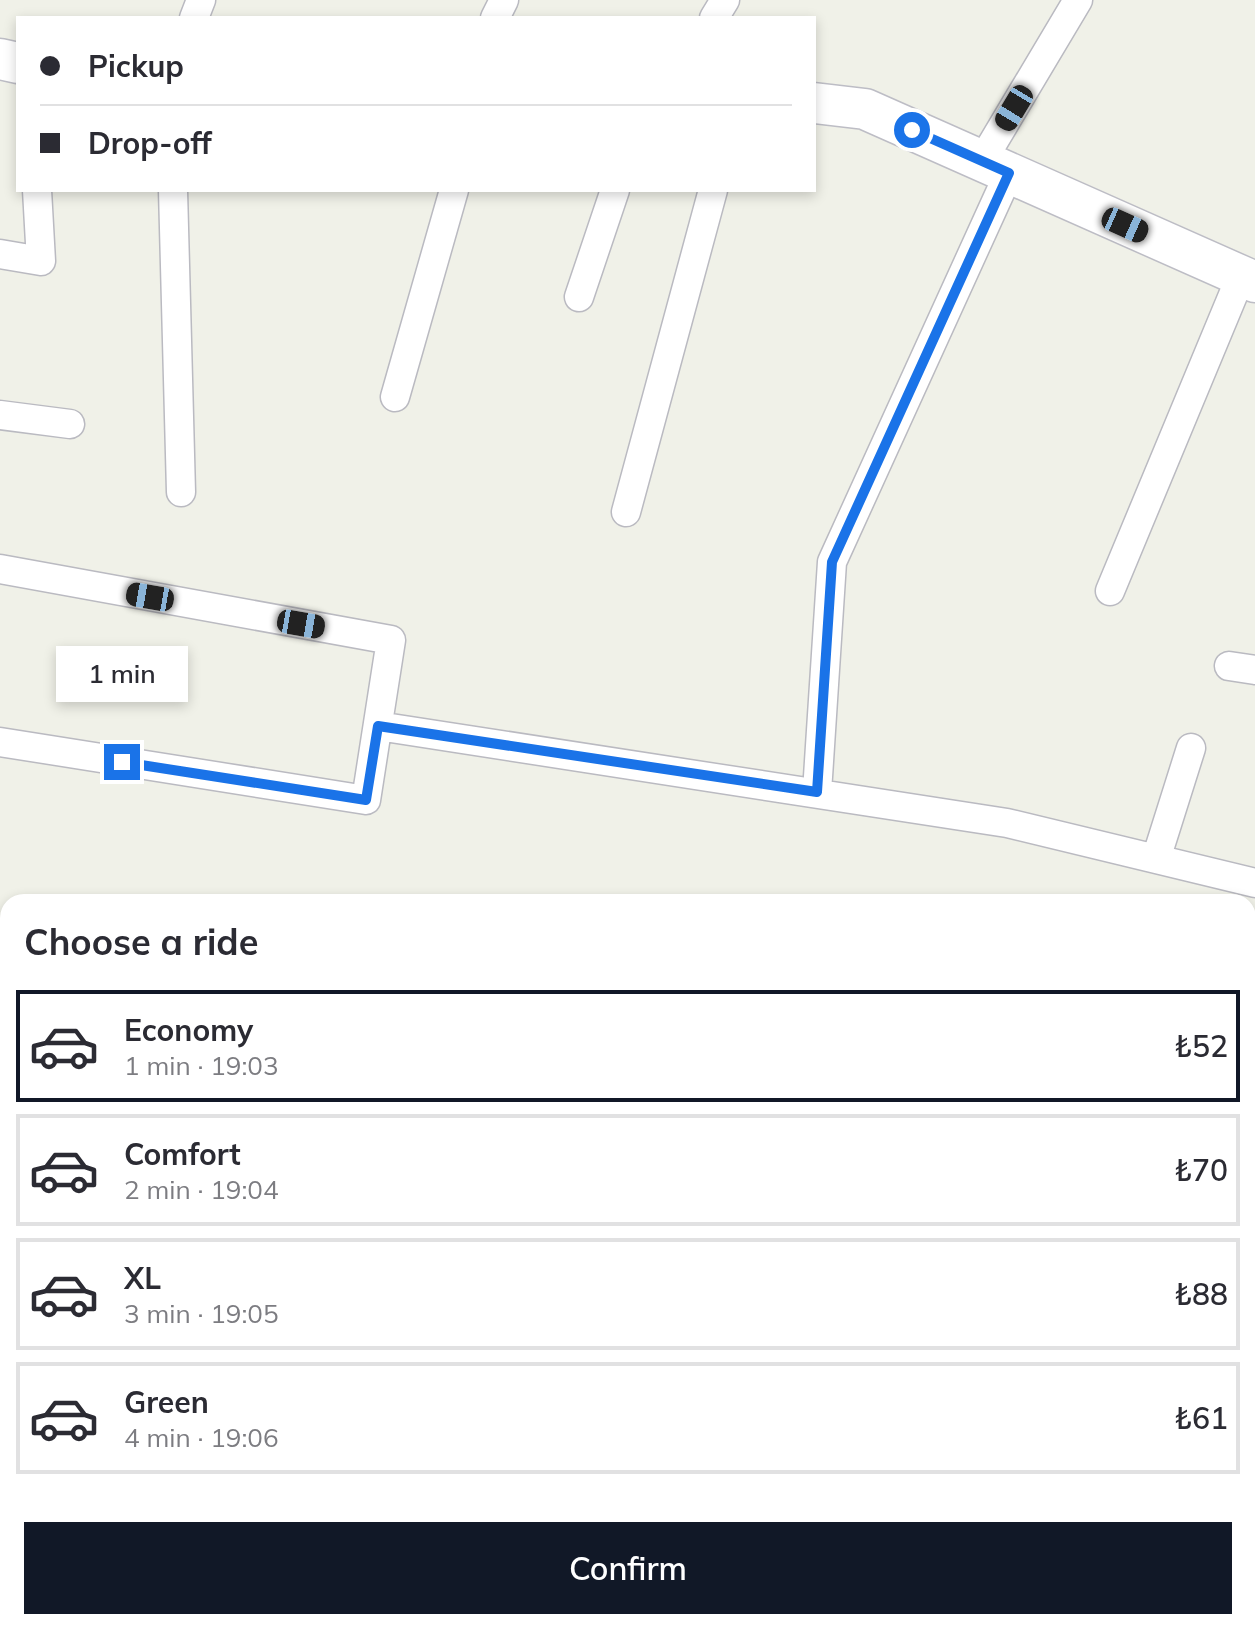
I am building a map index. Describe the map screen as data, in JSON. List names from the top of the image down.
{
  "page": {
    "banner": ["Pickup", "Drop-off"],
    "bubble": "1 min",
    "heading": "Choose a ride",
    "list": [
      {
        "name": "Economy",
        "note": "1 min · 19:03",
        "value": "₺52"
      },
      {
        "name": "Comfort",
        "note": "2 min · 19:04",
        "value": "₺70"
      },
      {
        "name": "XL",
        "note": "3 min · 19:05",
        "value": "₺88"
      },
      {
        "name": "Green",
        "note": "4 min · 19:06",
        "value": "₺61"
      }
    ],
    "buttons": "Confirm"
  }
}
